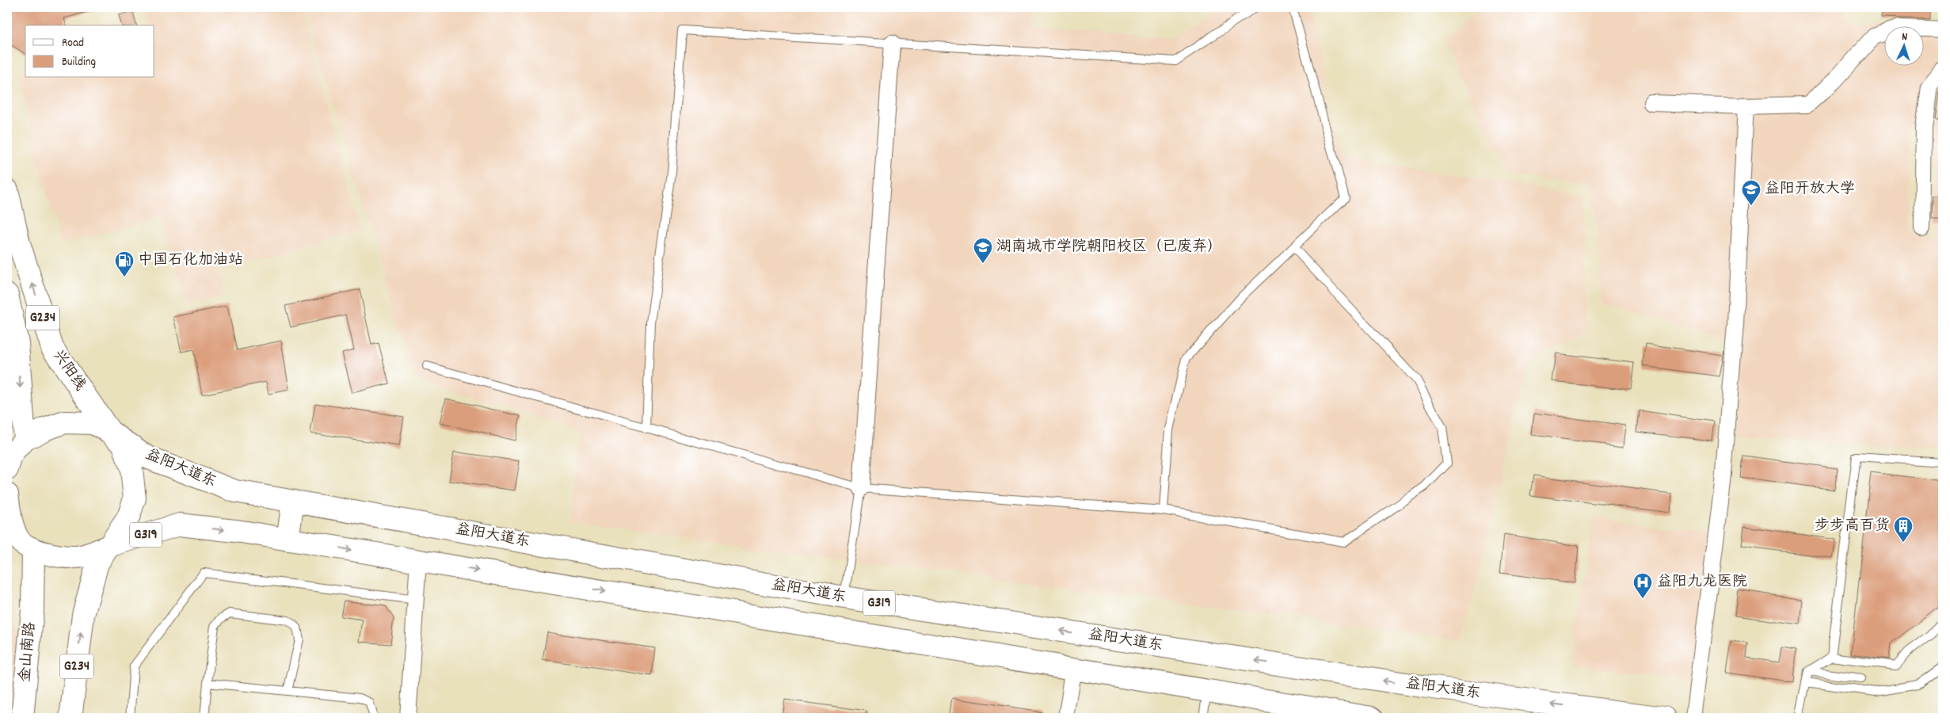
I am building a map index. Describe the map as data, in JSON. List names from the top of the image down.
{
  "streets": {
    "main road": [
      "G234",
      "兴阳线",
      "益阳大道东",
      "G319",
      "金山南路"
    ]
  },
  "crossings": [
    ["G234", "兴阳线"],
    ["G234", "益阳大道东"],
    ["G234", "G319"],
    ["兴阳线", "益阳大道东"]
  ],
  "places": {
    "school or university": ["益阳开放大学", "湖南城市学院朝阳校区（已废弃）"],
    "fuel station": ["中国石化加油站"],
    "building": ["步步高百货"],
    "hospital": ["益阳九龙医院"]
  },
  "legend": ["Road", "Building"],
  "north": "top"
}
